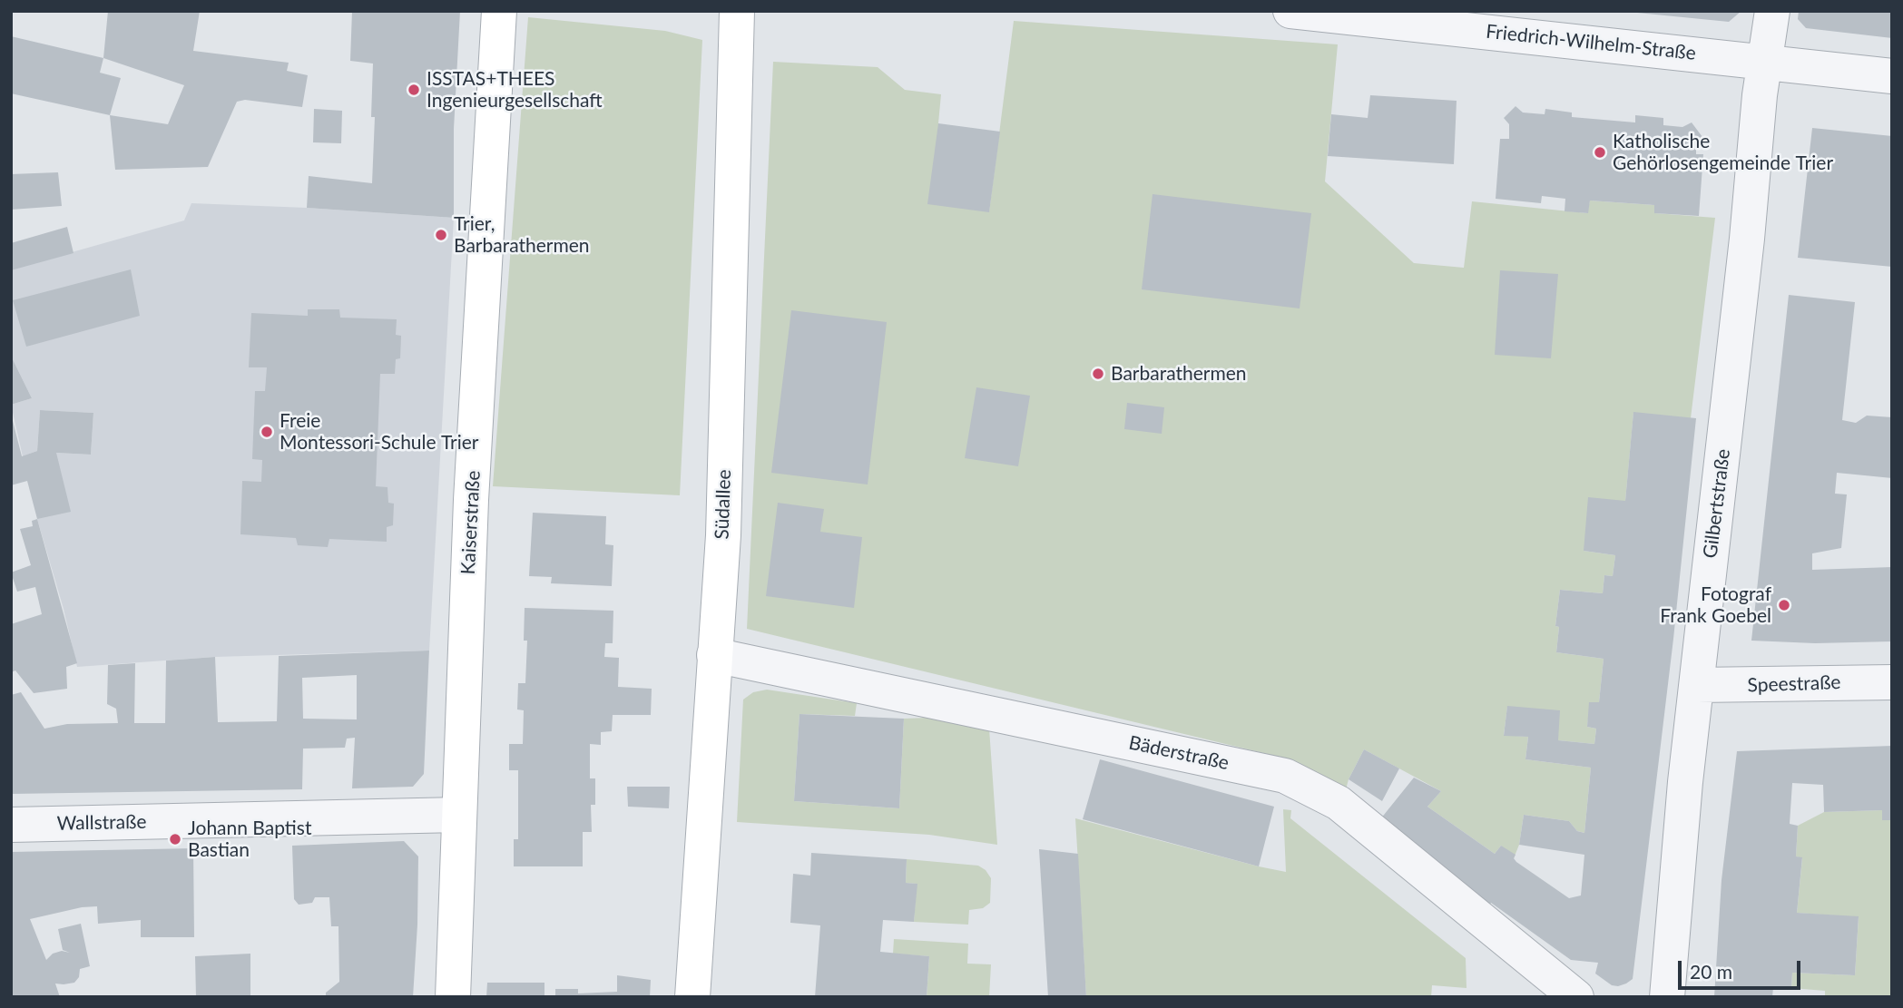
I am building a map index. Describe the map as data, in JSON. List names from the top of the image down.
{
  "streets": {
    "main road": ["Südallee", "Kaiserstraße"],
    "street": [
      "Friedrich-Wilhelm-Straße",
      "Gilbertstraße",
      "Speestraße",
      "Bäderstraße",
      "Wallstraße"
    ]
  },
  "crossings": [
    ["Friedrich-Wilhelm-Straße", "Gilbertstraße"],
    ["Gilbertstraße", "Speestraße"],
    ["Südallee", "Bäderstraße"],
    ["Kaiserstraße", "Wallstraße"]
  ],
  "places": [
    "ISSTAS+THEES Ingenieurgesellschaft",
    "Katholische Gehörlosengemeinde Trier",
    "Trier, Barbarathermen",
    "Barbarathermen",
    "Freie Montessori-Schule Trier",
    "Fotograf Frank Goebel",
    "Johann Baptist Bastian"
  ],
  "scale_bar": "20 m"
}
